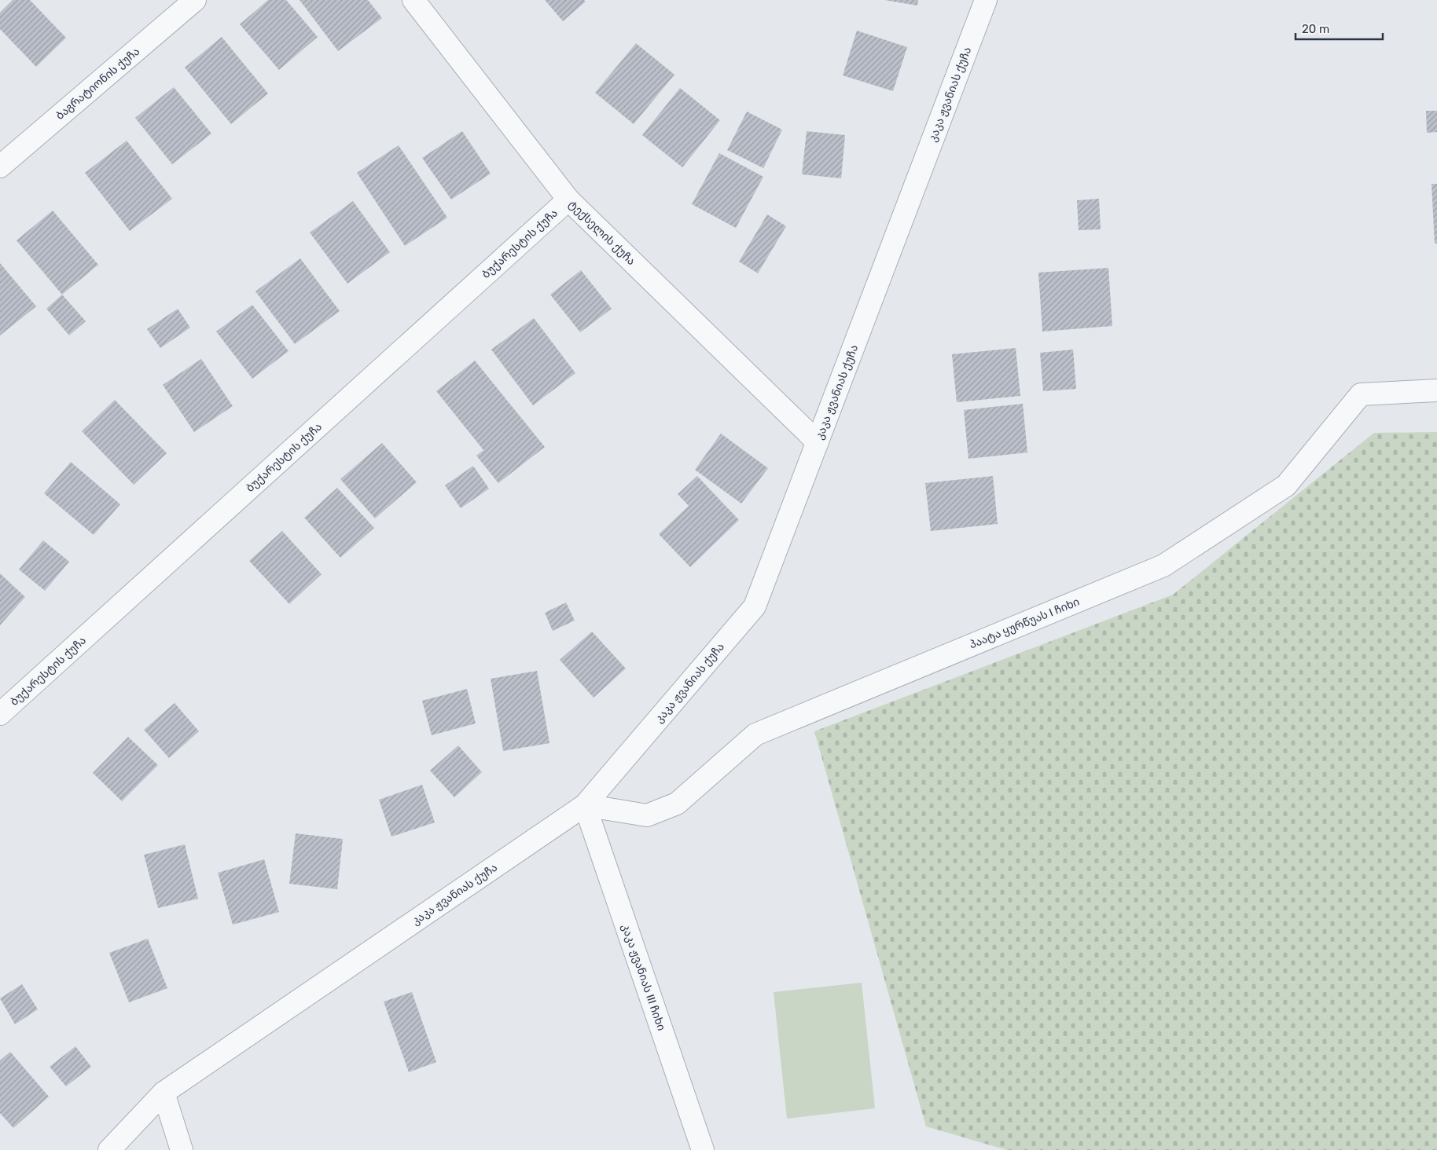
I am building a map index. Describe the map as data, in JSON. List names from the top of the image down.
{
  "streets": {
    "street": [
      "ბაგრატიონის ქუჩა",
      "კაკა ჟვანიას ქუჩა",
      "ტექსელის ქუჩა",
      "ბუქარესტის ქუჩა",
      "პაატა ყურწუას I ჩიხი",
      "კაკა ჟვანიას III ჩიხი"
    ]
  },
  "crossings": [
    ["კაკა ჟვანიას ქუჩა", "ტექსელის ქუჩა"],
    ["კაკა ჟვანიას ქუჩა", "პაატა ყურწუას I ჩიხი"],
    ["კაკა ჟვანიას ქუჩა", "კაკა ჟვანიას III ჩიხი"],
    ["ტექსელის ქუჩა", "ბუქარესტის ქუჩა"],
    ["პაატა ყურწუას I ჩიხი", "კაკა ჟვანიას III ჩიხი"]
  ],
  "scale_bar": "20 m"
}
